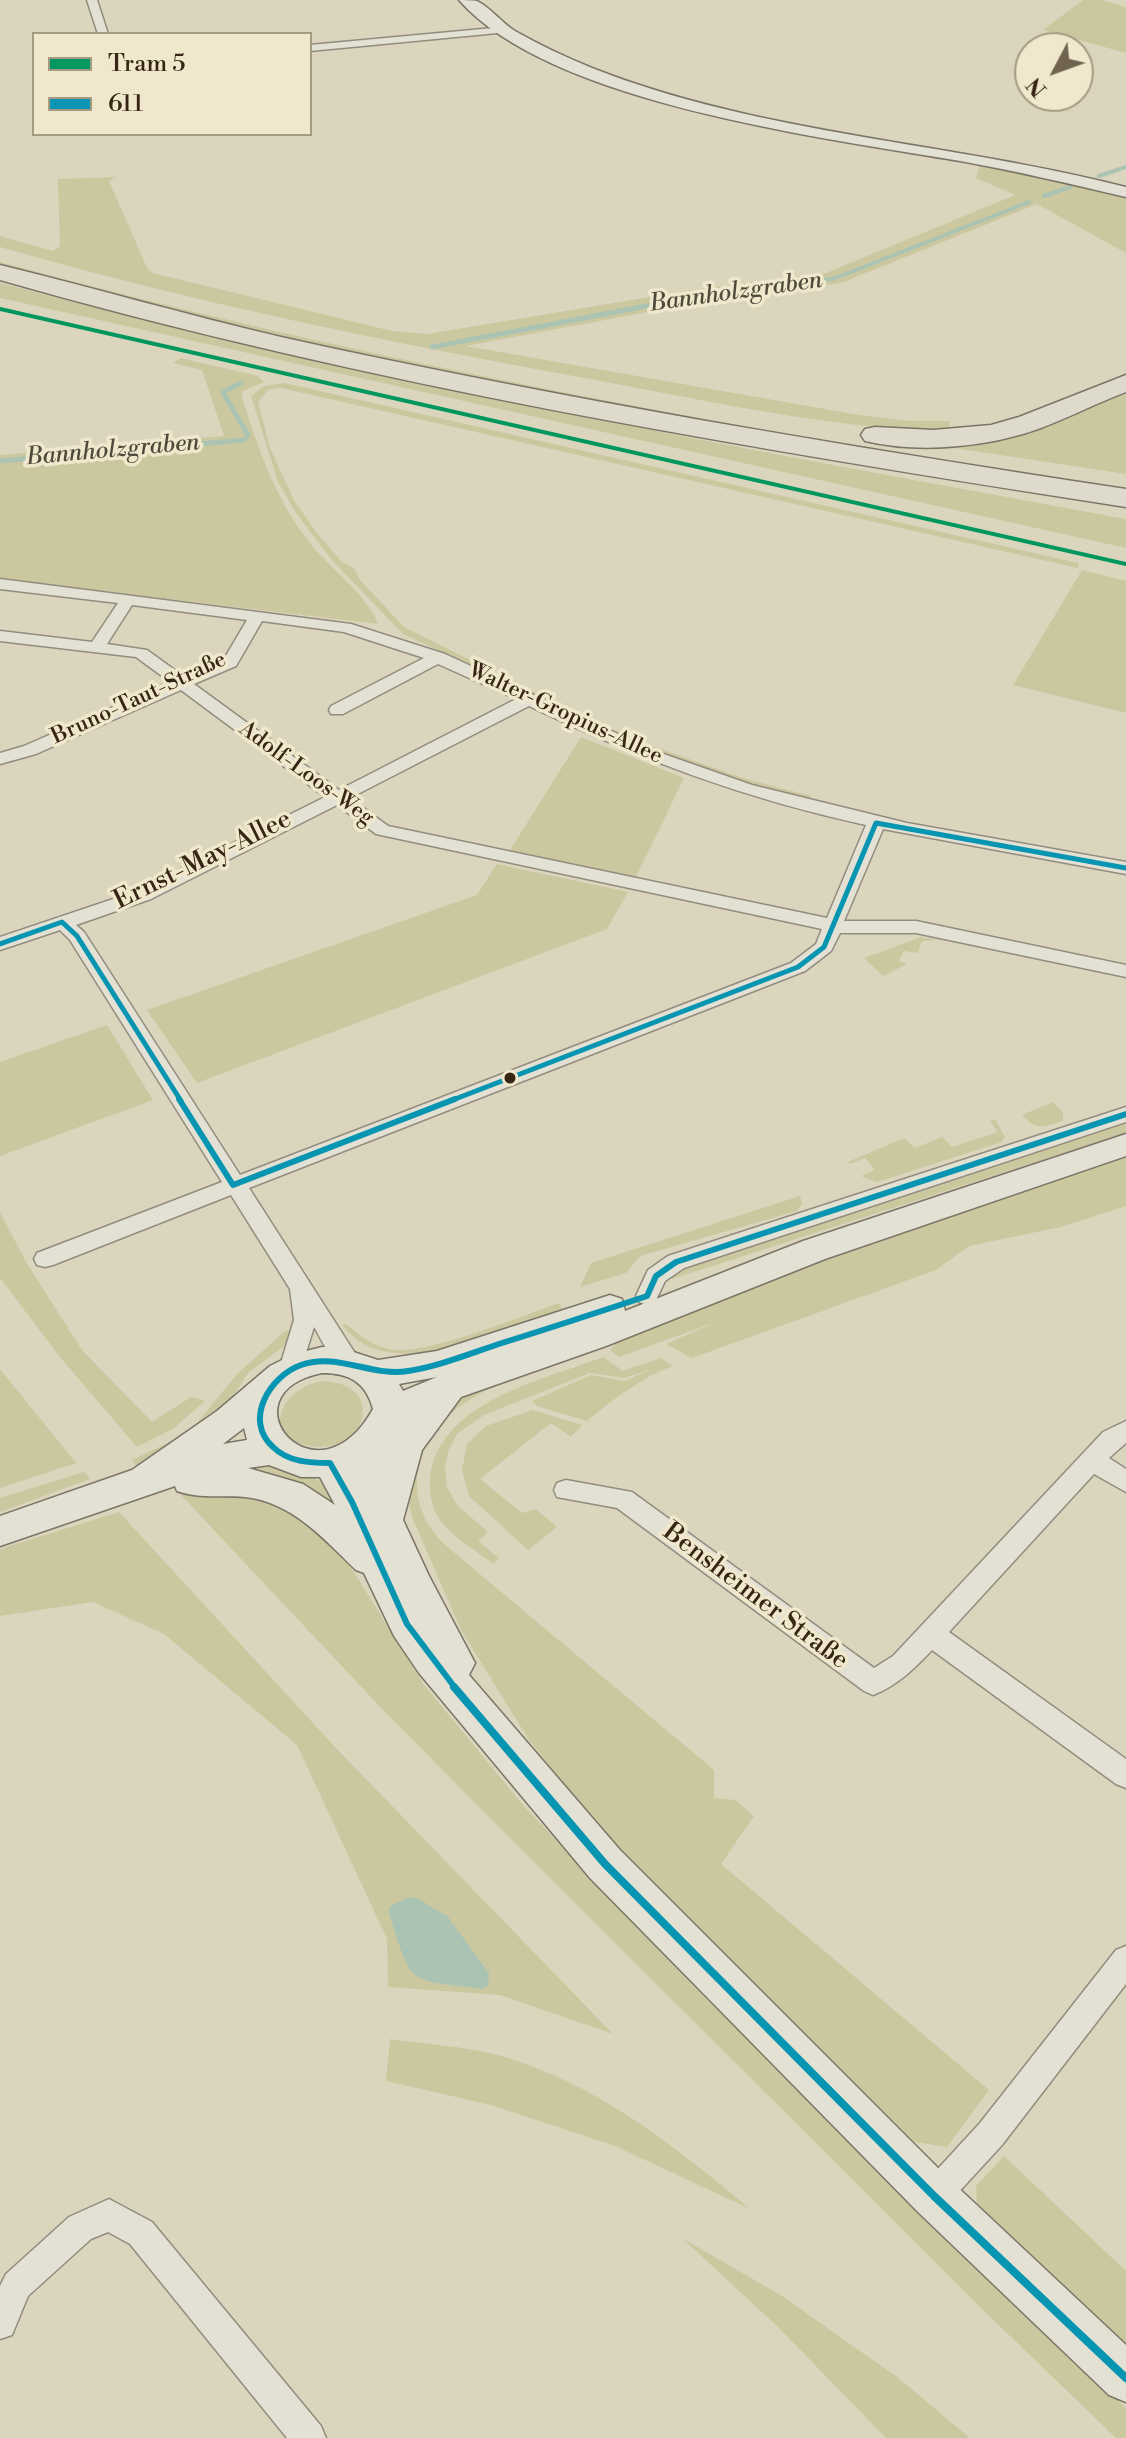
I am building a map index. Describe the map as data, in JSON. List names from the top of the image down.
{
  "streets": {
    "street": [
      "Bruno-Taut-Straße",
      "Walter-Gropius-Allee",
      "Adolf-Loos-Weg",
      "Ernst-May-Allee",
      "Bensheimer Straße"
    ]
  },
  "crossings": [
    ["Bruno-Taut-Straße", "Walter-Gropius-Allee"],
    ["Bruno-Taut-Straße", "Adolf-Loos-Weg"],
    ["Walter-Gropius-Allee", "Ernst-May-Allee"],
    ["Adolf-Loos-Weg", "Ernst-May-Allee"]
  ],
  "water": ["Bannholzgraben"],
  "lines": ["tram line 5", "transit line 611"],
  "legend": ["Tram 5", "611"],
  "north": "bottom left"
}
